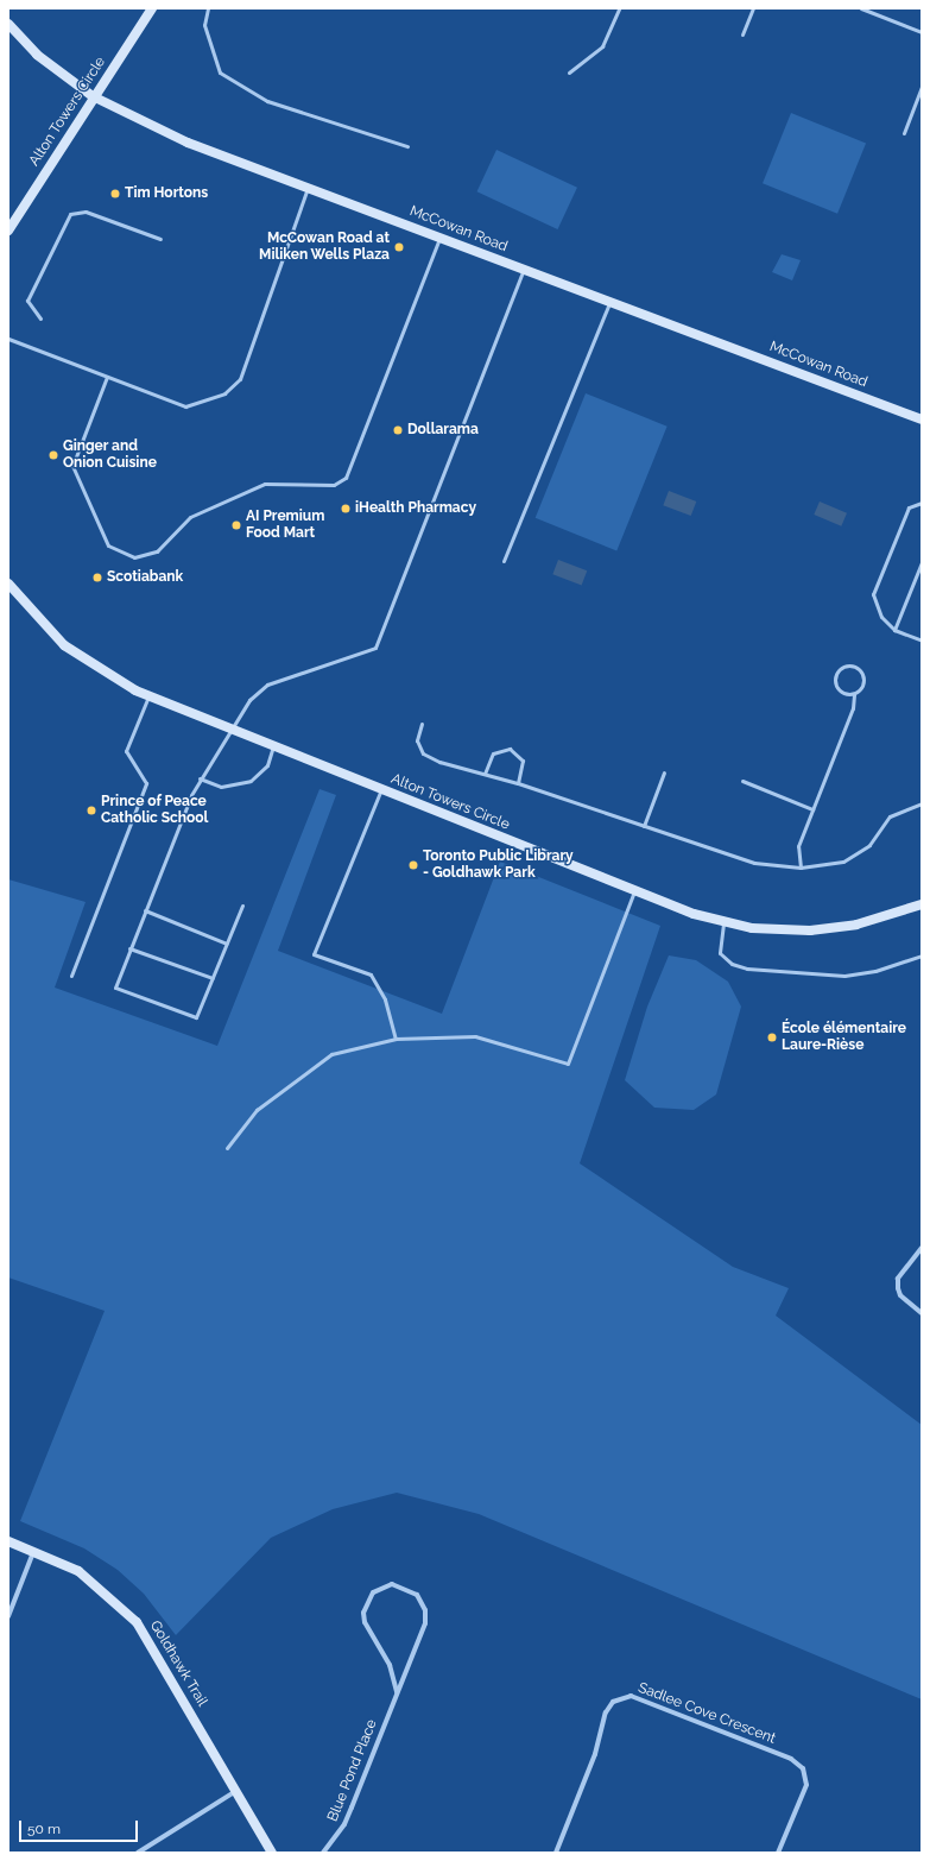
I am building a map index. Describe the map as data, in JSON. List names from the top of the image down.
{
  "streets": {
    "street": [
      "Alton Towers Circle",
      "McCowan Road",
      "Goldhawk Trail",
      "Sadlee Cove Crescent",
      "Blue Pond Place"
    ]
  },
  "crossings": [
    ["Alton Towers Circle", "McCowan Road"]
  ],
  "places": [
    "Tim Hortons",
    "McCowan Road at Miliken Wells Plaza",
    "Dollarama",
    "Ginger and Onion Cuisine",
    "iHealth Pharmacy",
    "AI Premium Food Mart",
    "Scotiabank",
    "Prince of Peace Catholic School",
    "Toronto Public Library - Goldhawk Park",
    "École élémentaire Laure-Rièse"
  ],
  "scale_bar": "50 m"
}
